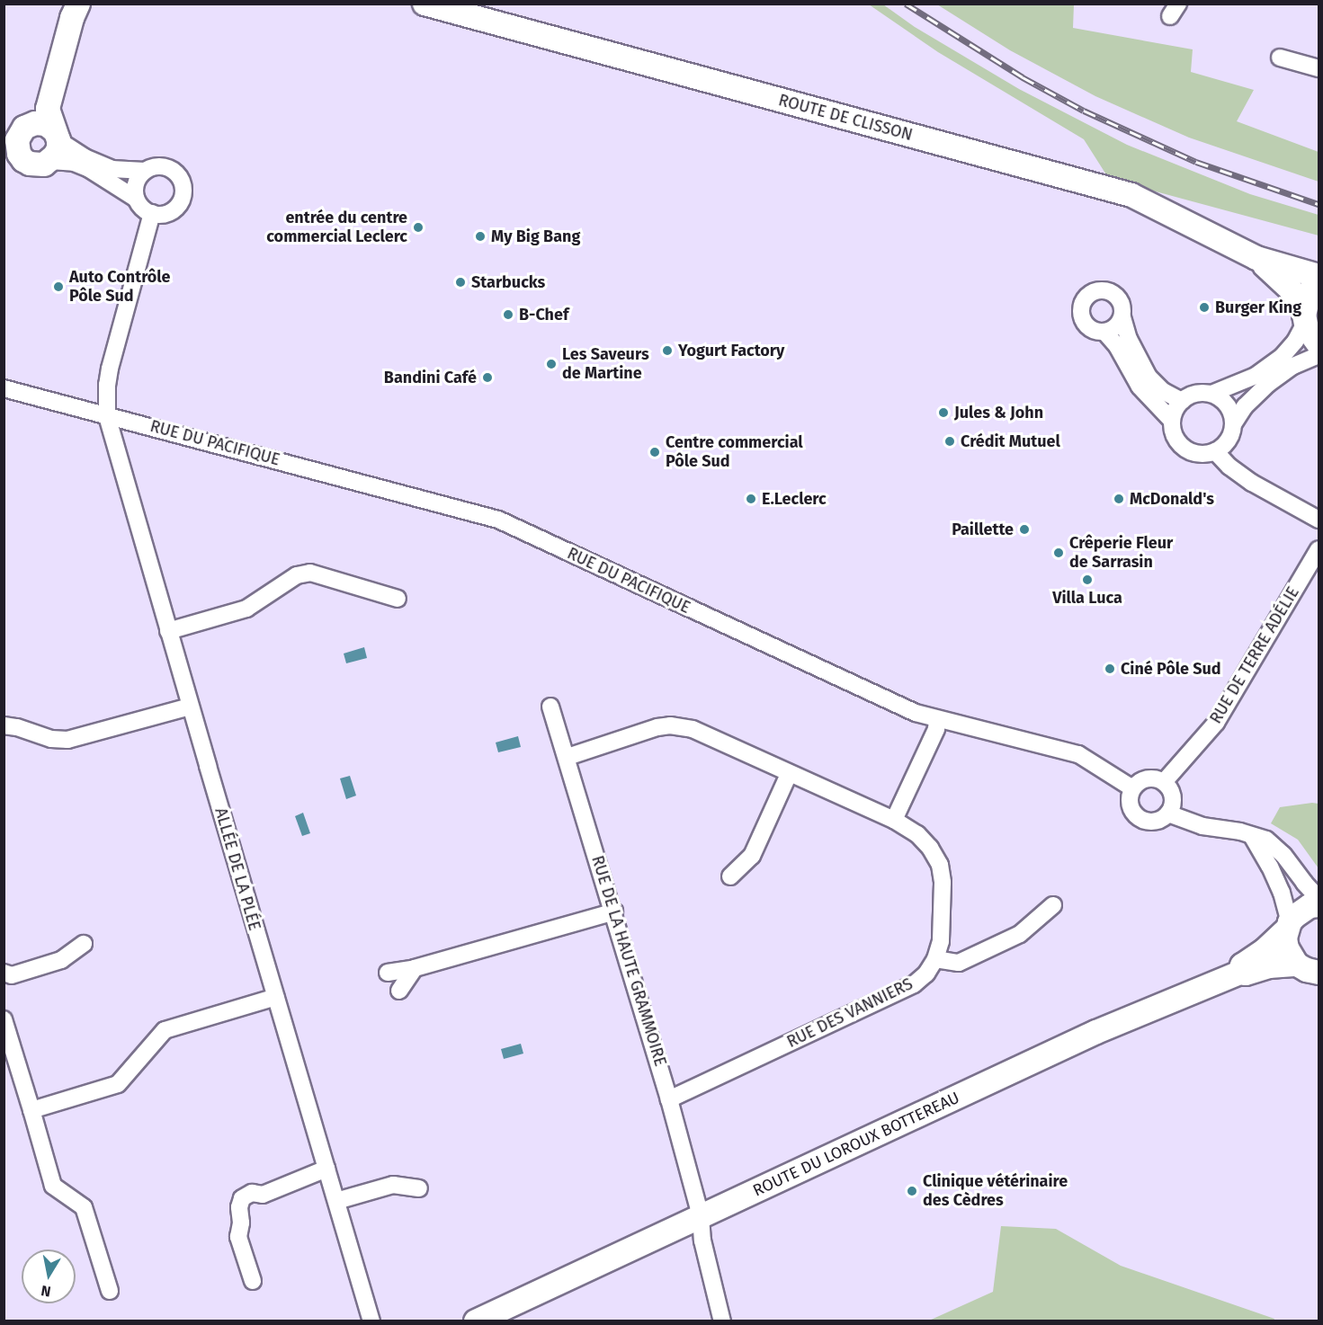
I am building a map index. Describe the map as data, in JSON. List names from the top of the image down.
{
  "streets": {
    "main road": ["ROUTE DE CLISSON", "ROUTE DU LOROUX BOTTEREAU"],
    "street": [
      "RUE DU PACIFIQUE",
      "RUE DE TERRE ADÉLIE",
      "ALLÉE DE LA PLÉE",
      "RUE DE LA HAUTE GRAMMOIRE",
      "RUE DES VANNIERS"
    ]
  },
  "crossings": [
    ["RUE DU PACIFIQUE", "RUE DE TERRE ADÉLIE"],
    ["RUE DU PACIFIQUE", "ALLÉE DE LA PLÉE"],
    ["RUE DE LA HAUTE GRAMMOIRE", "RUE DES VANNIERS"],
    ["RUE DE LA HAUTE GRAMMOIRE", "ROUTE DU LOROUX BOTTEREAU"]
  ],
  "places": [
    "entrée du centre commercial Leclerc",
    "My Big Bang",
    "Starbucks",
    "Auto Contrôle Pôle Sud",
    "Burger King",
    "B-Chef",
    "Yogurt Factory",
    "Les Saveurs de Martine",
    "Bandini Café",
    "Jules & John",
    "Crédit Mutuel",
    "Centre commercial Pôle Sud",
    "E.Leclerc",
    "McDonald's",
    "Paillette",
    "Crêperie Fleur de Sarrasin",
    "Villa Luca",
    "Ciné Pôle Sud",
    "Clinique vétérinaire des Cèdres"
  ],
  "north": "bottom"
}
